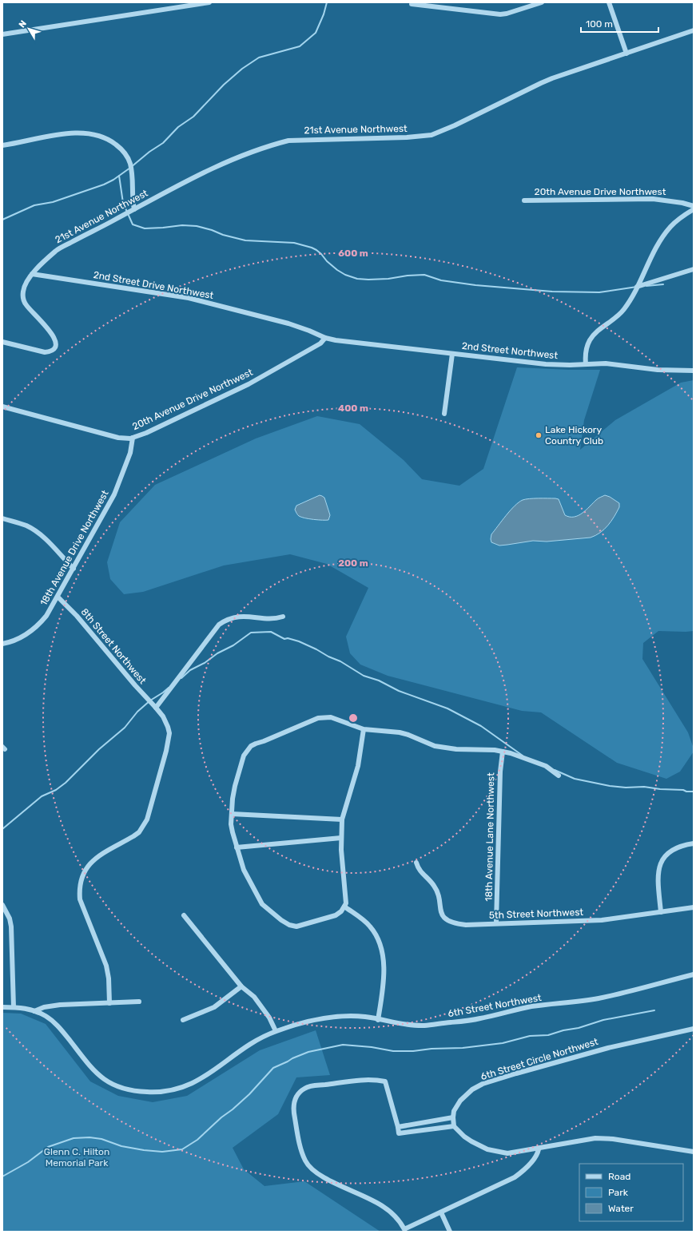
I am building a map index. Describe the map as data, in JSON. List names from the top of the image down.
{
  "streets": {
    "street": [
      "21st Avenue Northwest",
      "20th Avenue Drive Northwest",
      "2nd Street Drive Northwest",
      "2nd Street Northwest",
      "18th Avenue Drive Northwest",
      "8th Street Northwest",
      "18th Avenue Lane Northwest",
      "5th Street Northwest",
      "6th Street Northwest",
      "6th Street Circle Northwest"
    ]
  },
  "crossings": [
    ["21st Avenue Northwest", "2nd Street Drive Northwest"],
    ["20th Avenue Drive Northwest", "2nd Street Drive Northwest"],
    ["20th Avenue Drive Northwest", "2nd Street Northwest"],
    ["20th Avenue Drive Northwest", "18th Avenue Drive Northwest"],
    ["2nd Street Drive Northwest", "2nd Street Northwest"],
    ["18th Avenue Drive Northwest", "8th Street Northwest"],
    ["18th Avenue Lane Northwest", "5th Street Northwest"]
  ],
  "parks": ["Glenn C. Hilton Memorial Park"],
  "places": ["Lake Hickory Country Club"],
  "legend": ["Road", "Park", "Water"],
  "scale_bar": "100 m",
  "north": "top left",
  "rings": ["600 m", "400 m", "200 m"]
}
